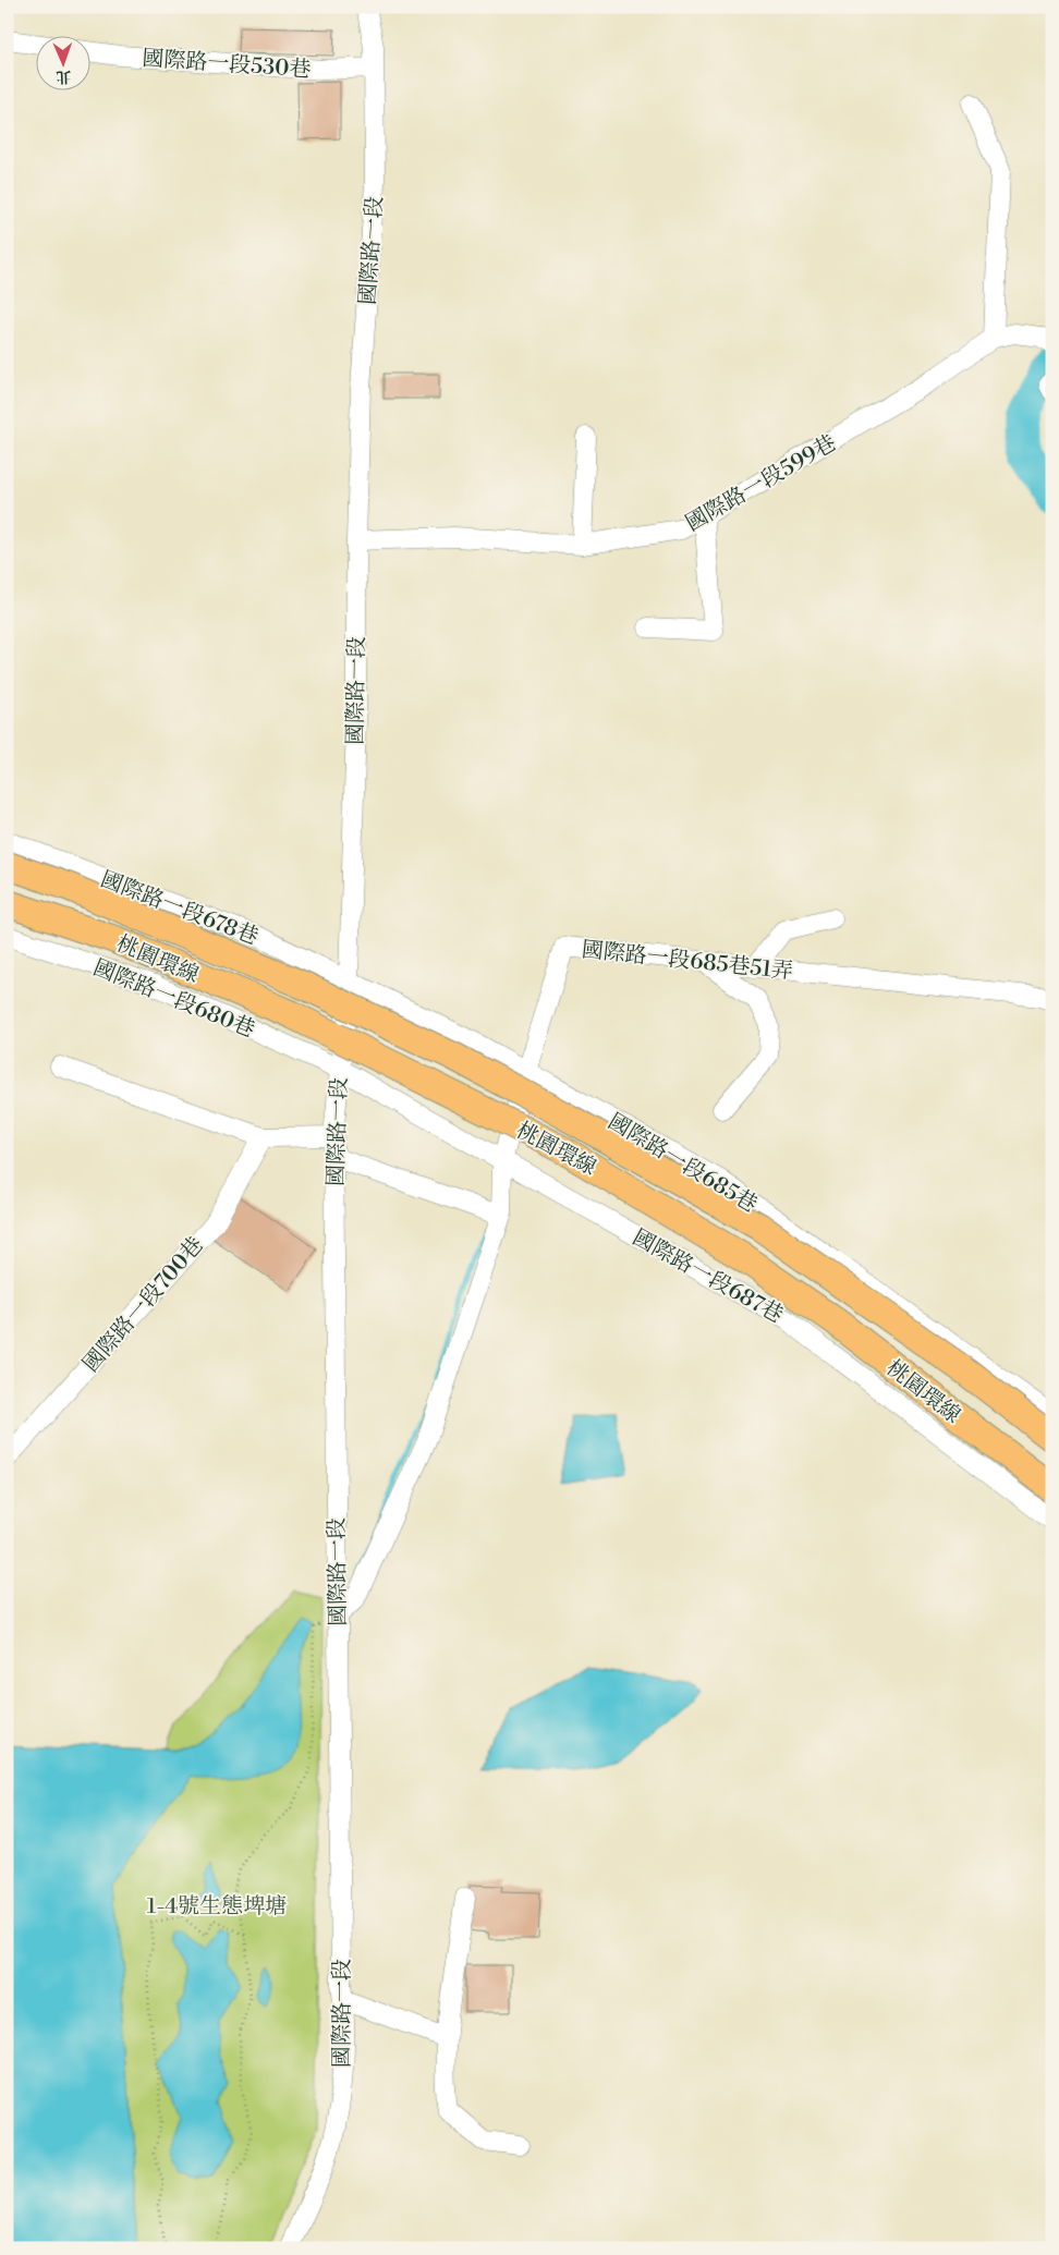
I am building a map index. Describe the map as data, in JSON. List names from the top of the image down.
{
  "streets": {
    "highway": ["桃園環線"],
    "street": [
      "國際路一段530巷",
      "國際路一段",
      "國際路一段599巷",
      "國際路一段678巷",
      "國際路一段685巷51弄",
      "國際路一段680巷",
      "國際路一段685巷",
      "國際路一段687巷",
      "國際路一段700巷"
    ]
  },
  "crossings": [
    ["國際路一段530巷", "國際路一段"],
    ["國際路一段", "國際路一段599巷"],
    ["國際路一段", "國際路一段678巷"],
    ["國際路一段", "國際路一段685巷51弄"],
    ["國際路一段", "國際路一段680巷"],
    ["國際路一段", "國際路一段685巷"],
    ["國際路一段", "國際路一段687巷"],
    ["國際路一段678巷", "國際路一段685巷"],
    ["國際路一段685巷51弄", "國際路一段685巷"],
    ["國際路一段685巷51弄", "國際路一段687巷"],
    ["國際路一段680巷", "國際路一段687巷"]
  ],
  "parks": ["1-4號生態埤塘"],
  "north": "bottom"
}
